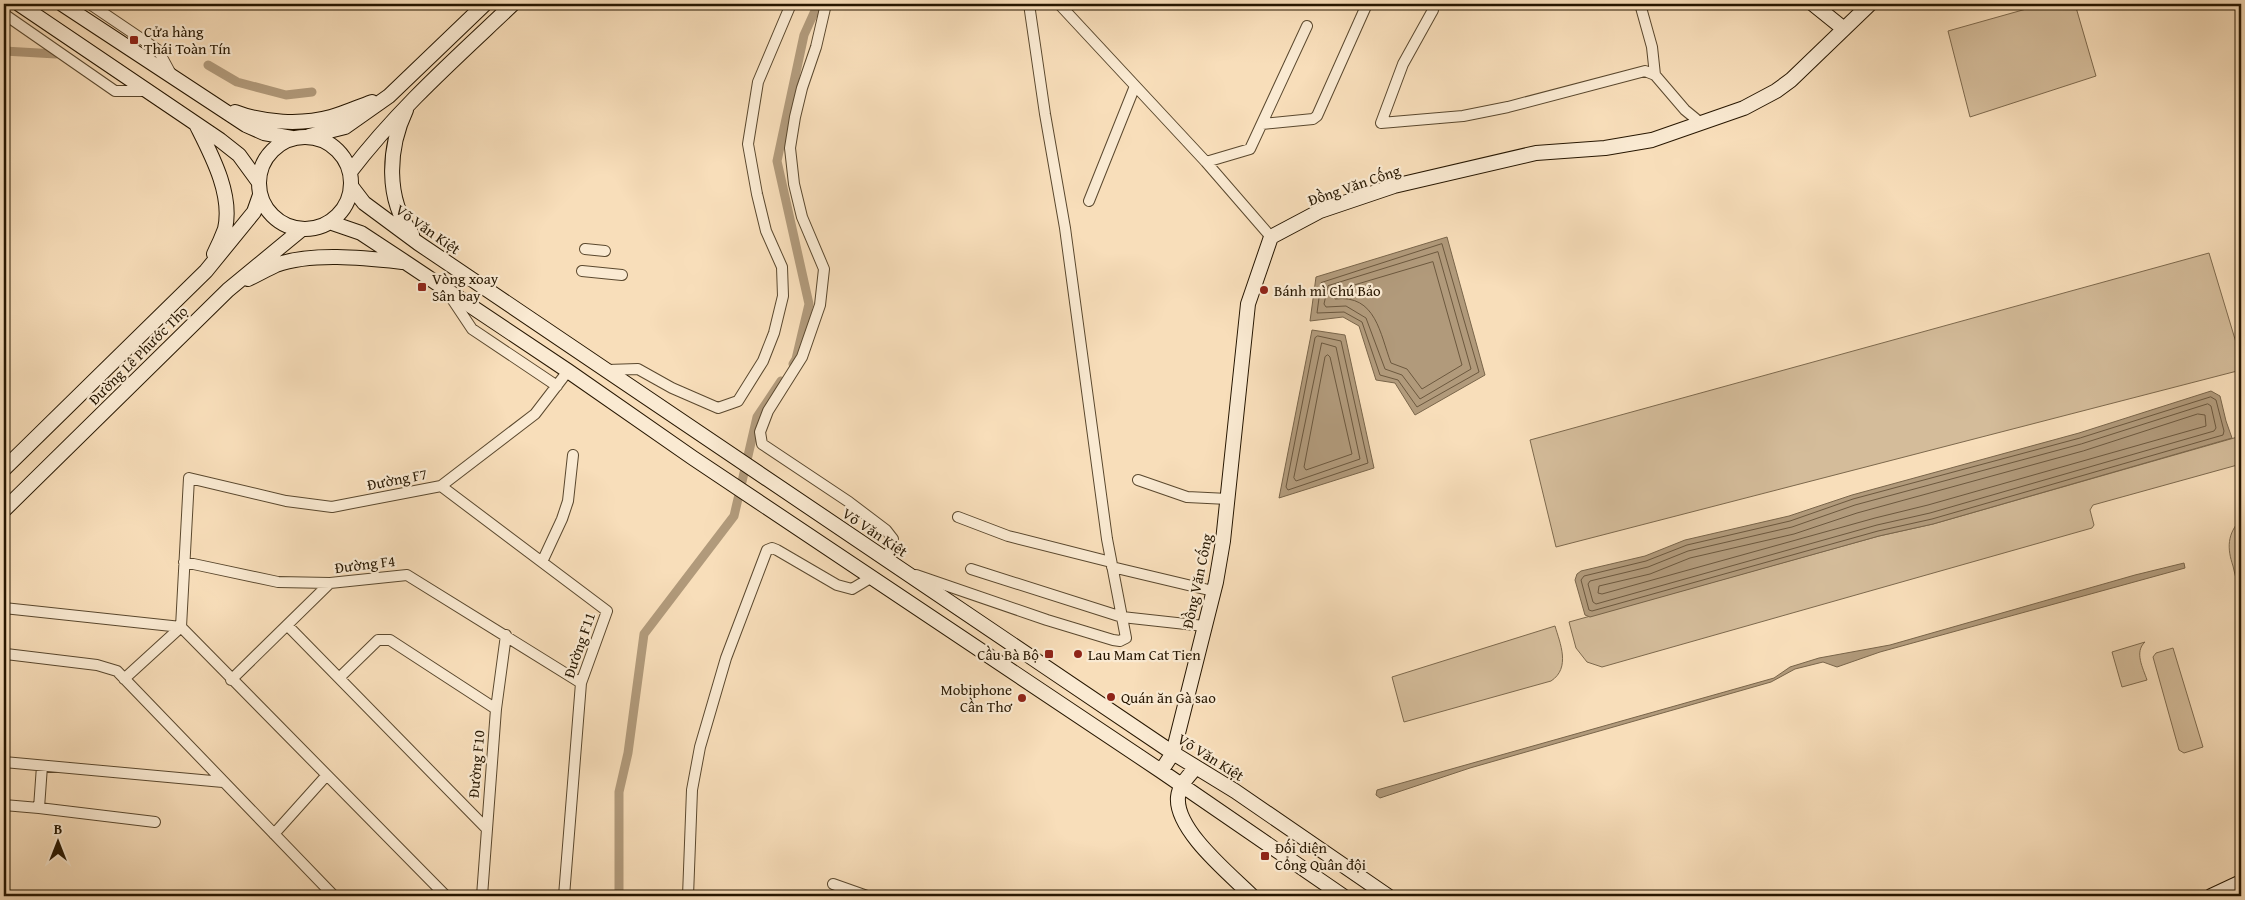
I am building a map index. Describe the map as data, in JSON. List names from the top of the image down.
{
  "streets": {
    "street": [
      "Đồng Văn Cống",
      "Võ Văn Kiệt",
      "Đường Lê Phước Thọ",
      "Đường F7",
      "Đường F4",
      "Đường F11",
      "Đường F10"
    ]
  },
  "crossings": [
    ["Đồng Văn Cống", "Võ Văn Kiệt"],
    ["Võ Văn Kiệt", "Đường Lê Phước Thọ"],
    ["Đường F7", "Đường F4"],
    ["Đường F7", "Đường F11"],
    ["Đường F4", "Đường F11"],
    ["Đường F4", "Đường F10"]
  ],
  "places": {
    "transit": [
      "Cửa hàng Thái Toàn Tín",
      "Vòng xoay Sân bay",
      "Cầu Bà Bộ",
      "Đối diện Cổng Quân đội"
    ],
    "other": [
      "Bánh mì Chú Bảo",
      "Lau Mam Cat Tien",
      "Quán ăn Gà sao",
      "Mobiphone Cần Thơ"
    ]
  },
  "north": "top"
}
